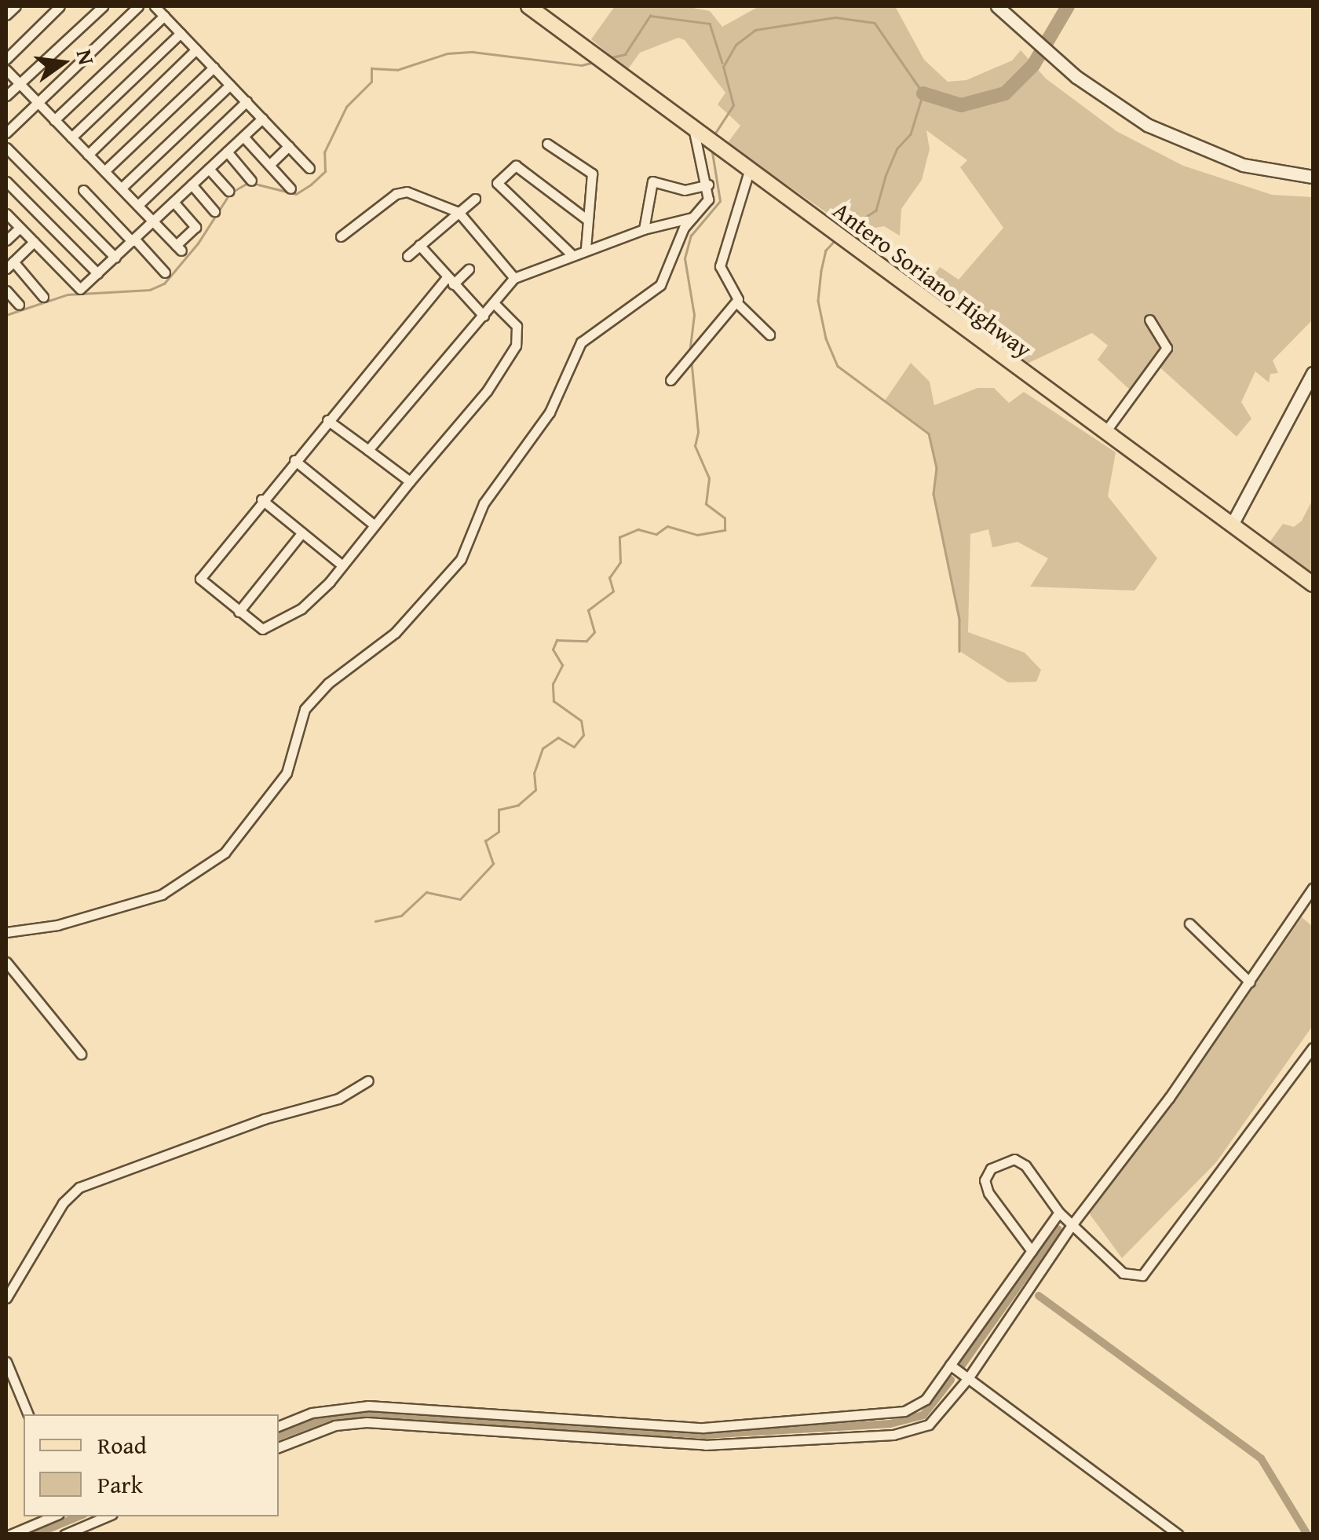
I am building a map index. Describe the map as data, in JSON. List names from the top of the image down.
{
  "streets": {
    "main road": ["Antero Soriano Highway"]
  },
  "legend": ["Road", "Park"],
  "north": "right"
}
